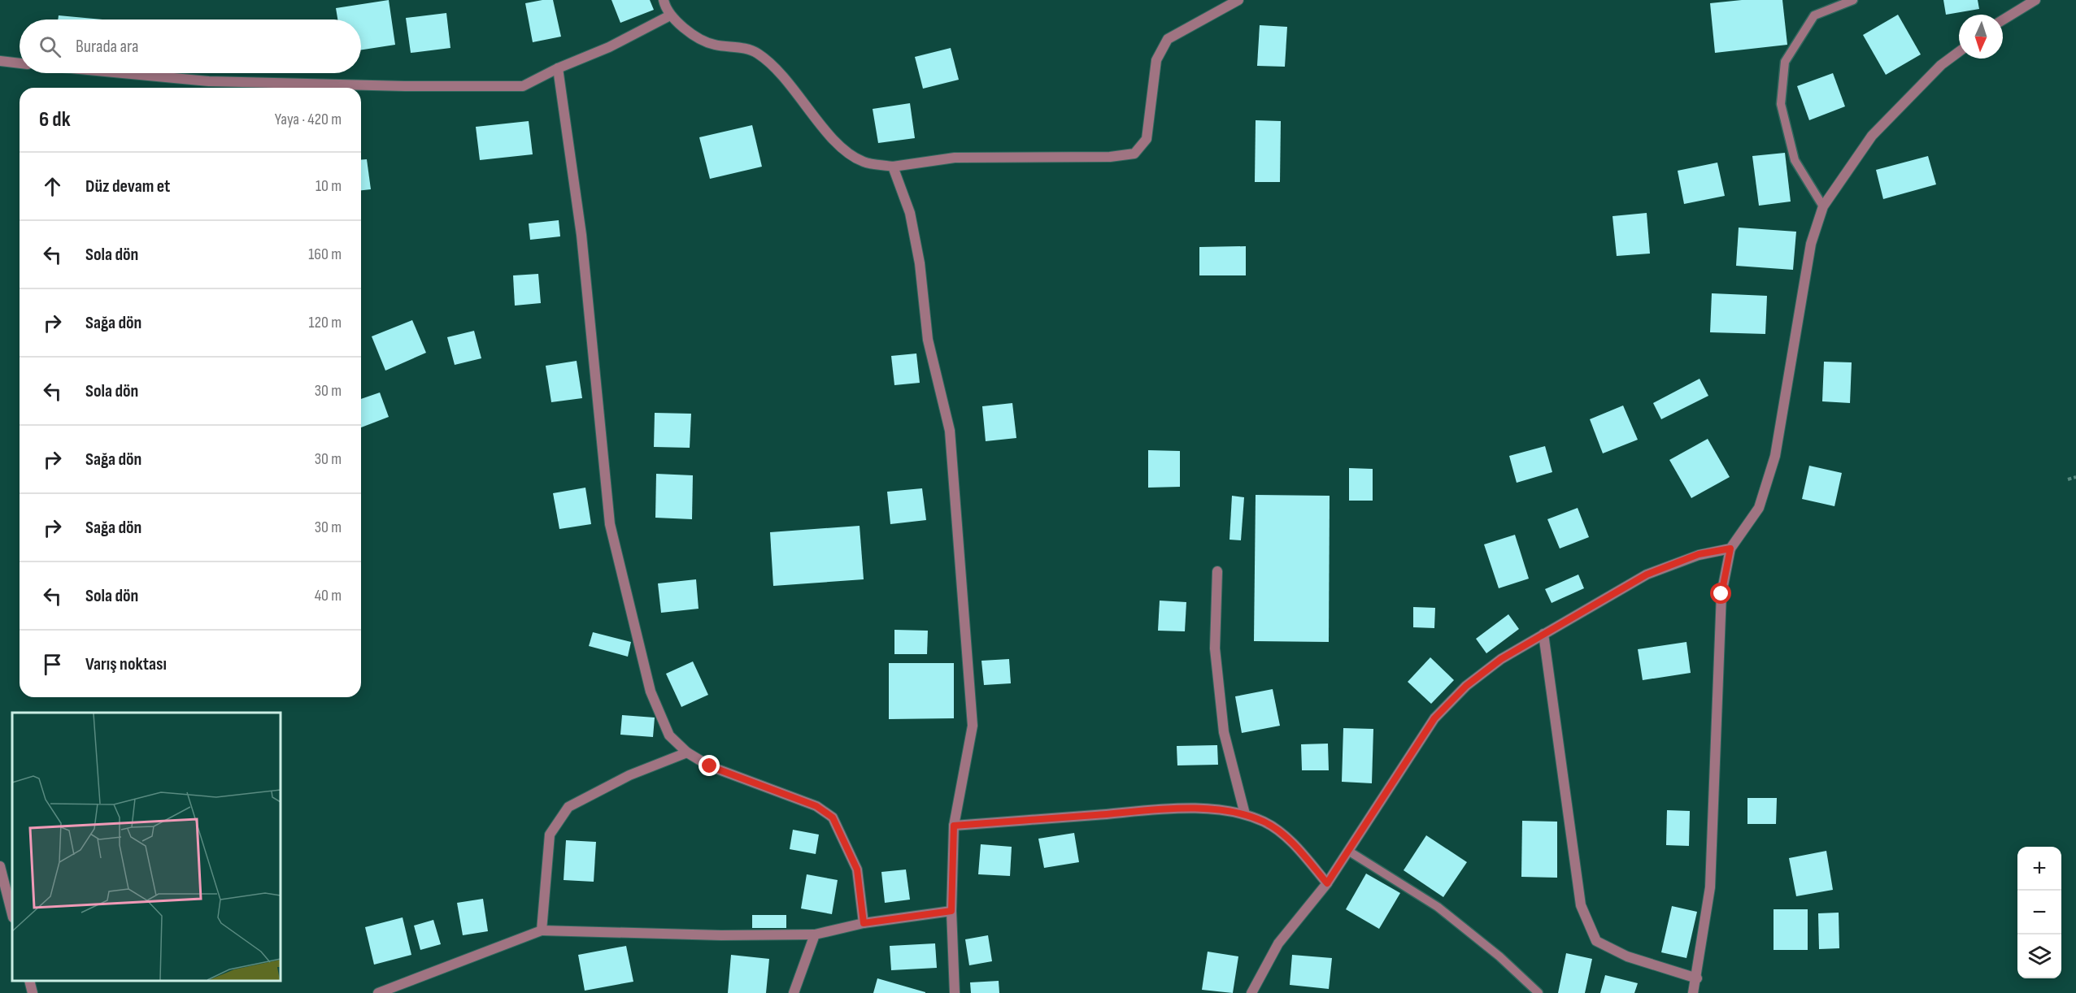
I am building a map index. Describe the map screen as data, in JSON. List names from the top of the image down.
{
  "north": "bottom",
  "page": {
    "search": "Burada ara",
    "heading": ["6 dk", "Yaya · 420 m"],
    "list": [
      ["Düz devam et", "10 m"],
      ["Sola dön", "160 m"],
      ["Sağa dön", "120 m"],
      ["Sola dön", "30 m"],
      ["Sağa dön", "30 m"],
      ["Sağa dön", "30 m"],
      ["Sola dön", "40 m"],
      "Varış noktası"
    ],
    "map_buttons": ["+", "−"]
  }
}
